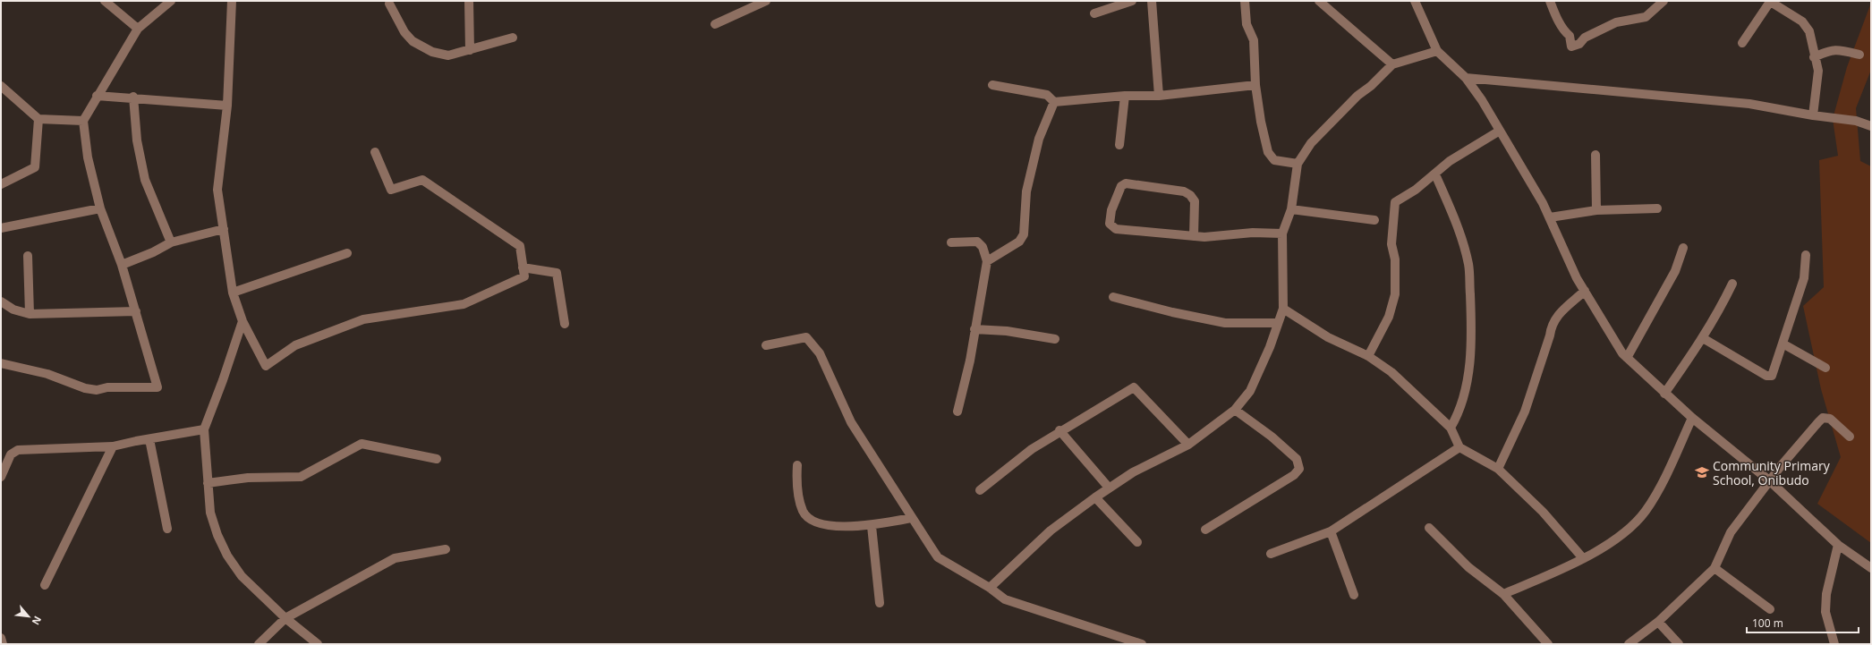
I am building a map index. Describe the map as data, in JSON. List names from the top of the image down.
{
  "places": {
    "school or university": ["Community Primary School, Onibudo"]
  },
  "scale_bar": "100 m",
  "north": "bottom right"
}
